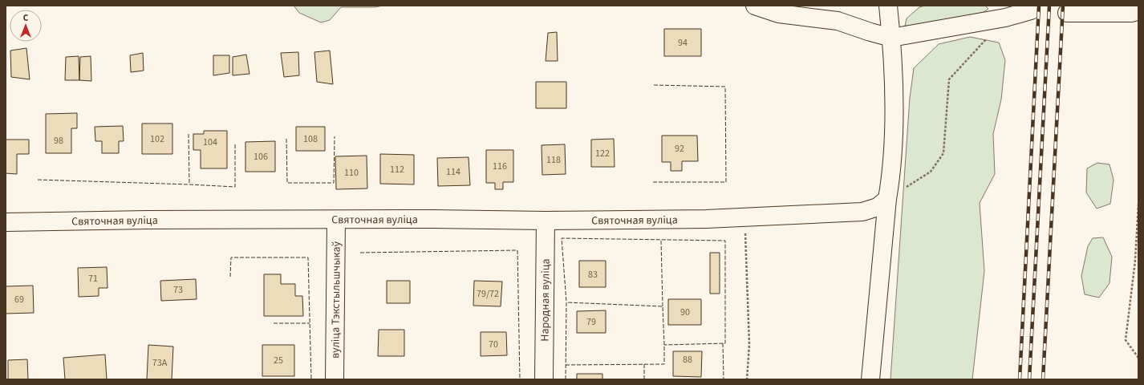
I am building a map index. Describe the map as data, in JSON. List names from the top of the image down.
{
  "streets": {
    "street": ["Святочная вуліца", "вуліца Тэкстыльшчыкаў", "Народная вуліца"]
  },
  "crossings": [
    ["Святочная вуліца", "вуліца Тэкстыльшчыкаў"],
    ["Святочная вуліца", "Народная вуліца"]
  ],
  "house_numbers": [
    "94",
    "102",
    "108",
    "98",
    "104",
    "92",
    "122",
    "106",
    "118",
    "116",
    "112",
    "114",
    "110",
    "83",
    "71",
    "73",
    "79/72",
    "69",
    "90",
    "79",
    "70",
    "88",
    "25",
    "73А"
  ],
  "north": "top"
}
